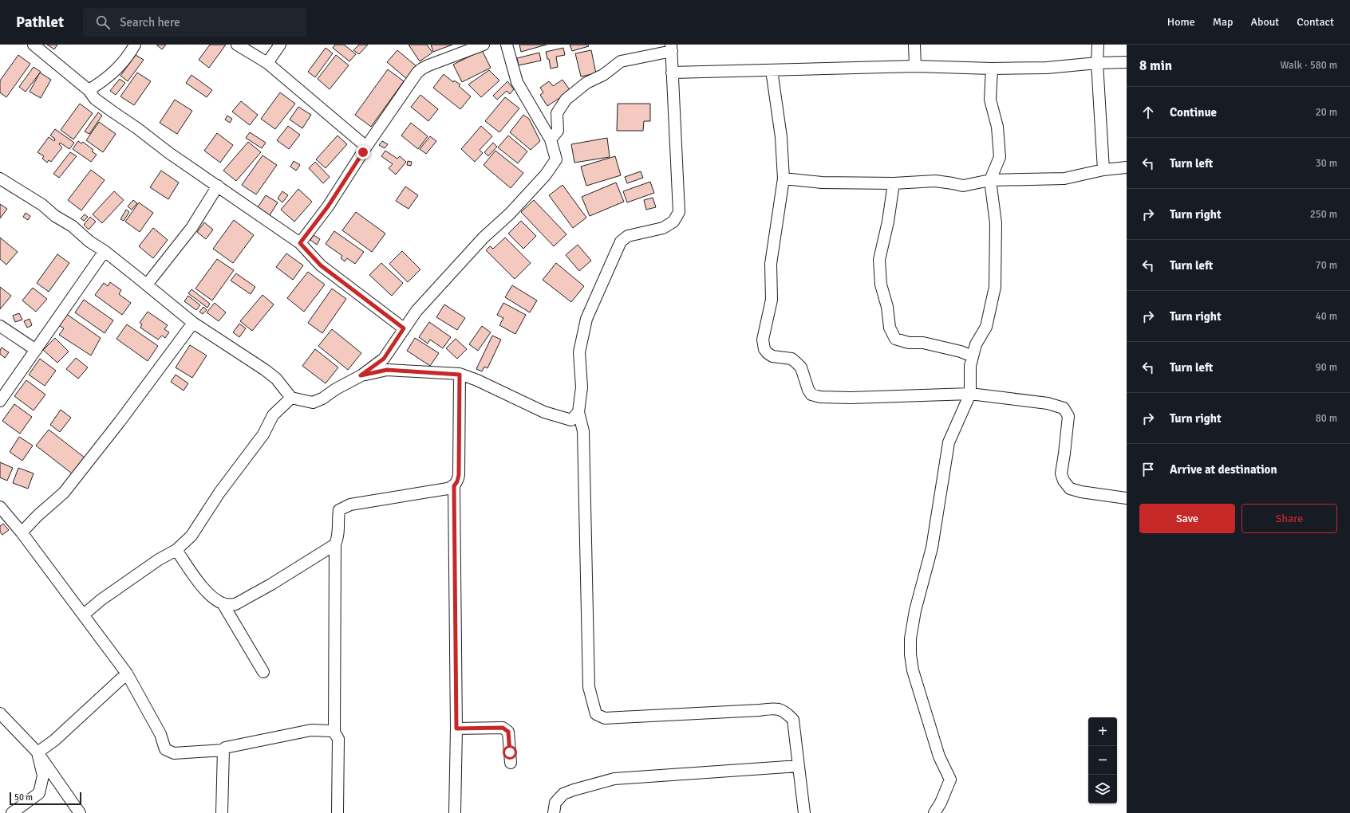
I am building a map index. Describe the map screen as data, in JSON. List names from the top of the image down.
{
  "scale_bar": "50 m",
  "page": {
    "header": "Pathlet",
    "search": "Search here",
    "nav": [
      "Home",
      "Map",
      "About",
      "Contact"
    ],
    "heading": ["8 min", "Walk · 580 m"],
    "list": [
      ["Continue", "20 m"],
      ["Turn left", "30 m"],
      ["Turn right", "250 m"],
      ["Turn left", "70 m"],
      ["Turn right", "40 m"],
      ["Turn left", "90 m"],
      ["Turn right", "80 m"],
      "Arrive at destination"
    ],
    "buttons": ["Save", "Share"],
    "map_buttons": ["+", "−"],
    "scale": "50 m"
  }
}
